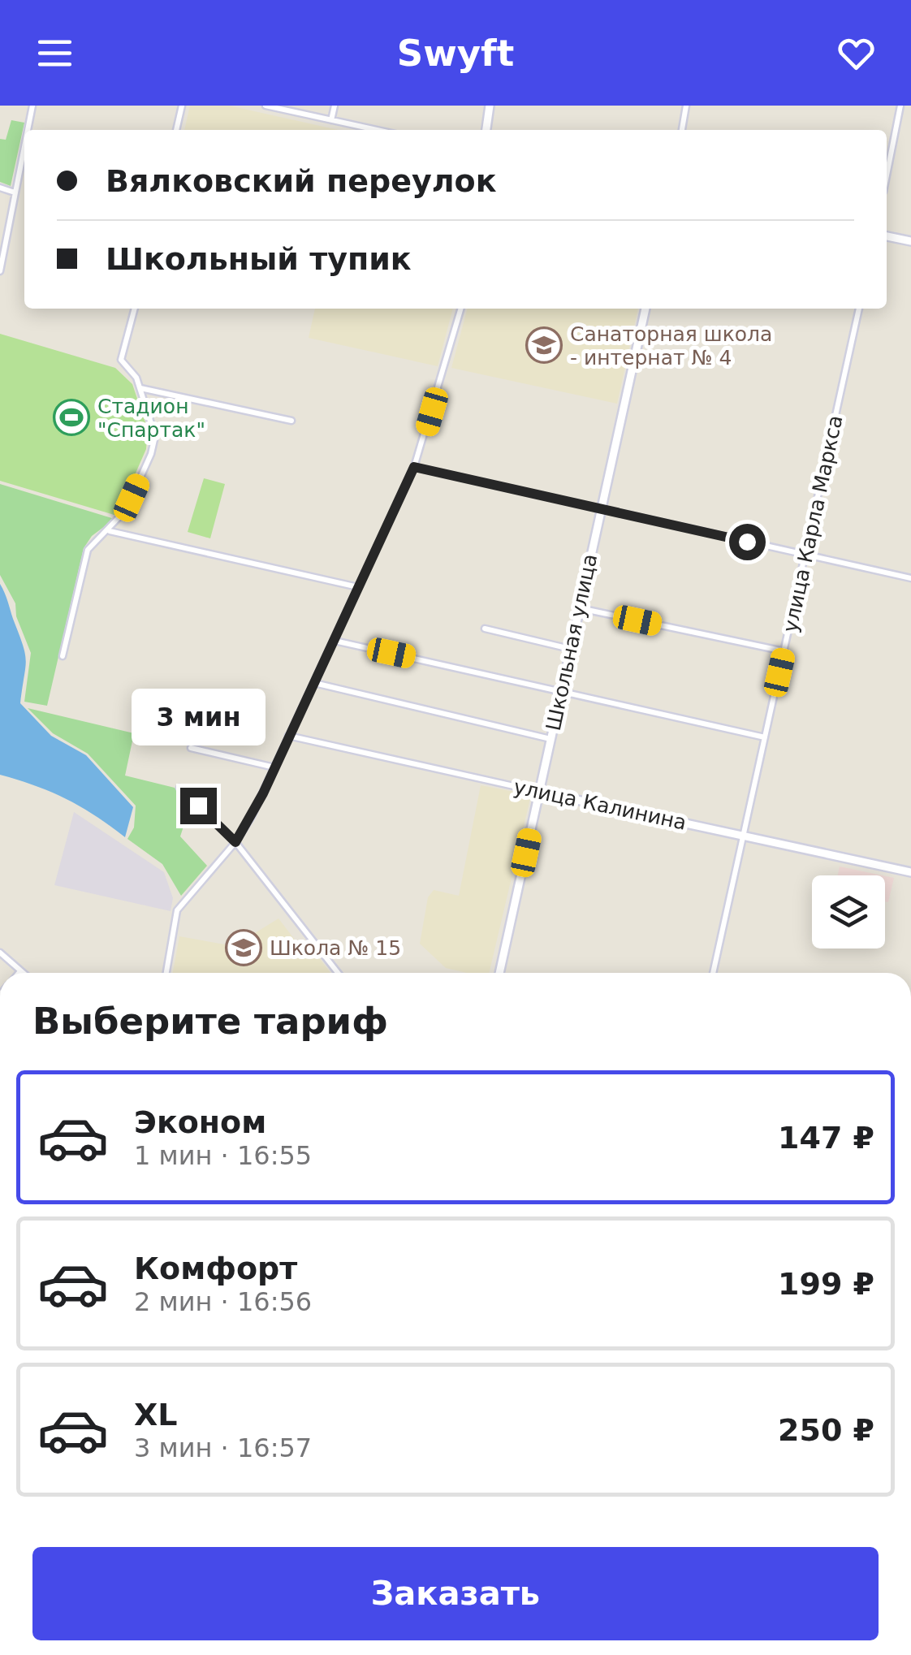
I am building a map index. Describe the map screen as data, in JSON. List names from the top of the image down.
{
  "streets": {
    "main road": ["Школьная улица", "улица Калинина"],
    "street": ["улица Карла Маркса"]
  },
  "crossings": [
    ["улица Карла Маркса", "улица Калинина"],
    ["Школьная улица", "улица Калинина"]
  ],
  "places": {
    "school or university": ["Санаторная школа - интернат № 4", "Школа № 15"],
    "sports": ["Стадион \"Спартак\""]
  },
  "page": {
    "header": "Swyft",
    "banner": ["Вялковский переулок", "Школьный тупик"],
    "bubble": "3 мин",
    "heading": "Выберите тариф",
    "list": [
      {
        "name": "Эконом",
        "note": "1 мин · 16:55",
        "value": "147 ₽"
      },
      {
        "name": "Комфорт",
        "note": "2 мин · 16:56",
        "value": "199 ₽"
      },
      {
        "name": "XL",
        "note": "3 мин · 16:57",
        "value": "250 ₽"
      }
    ],
    "buttons": "Заказать"
  }
}
